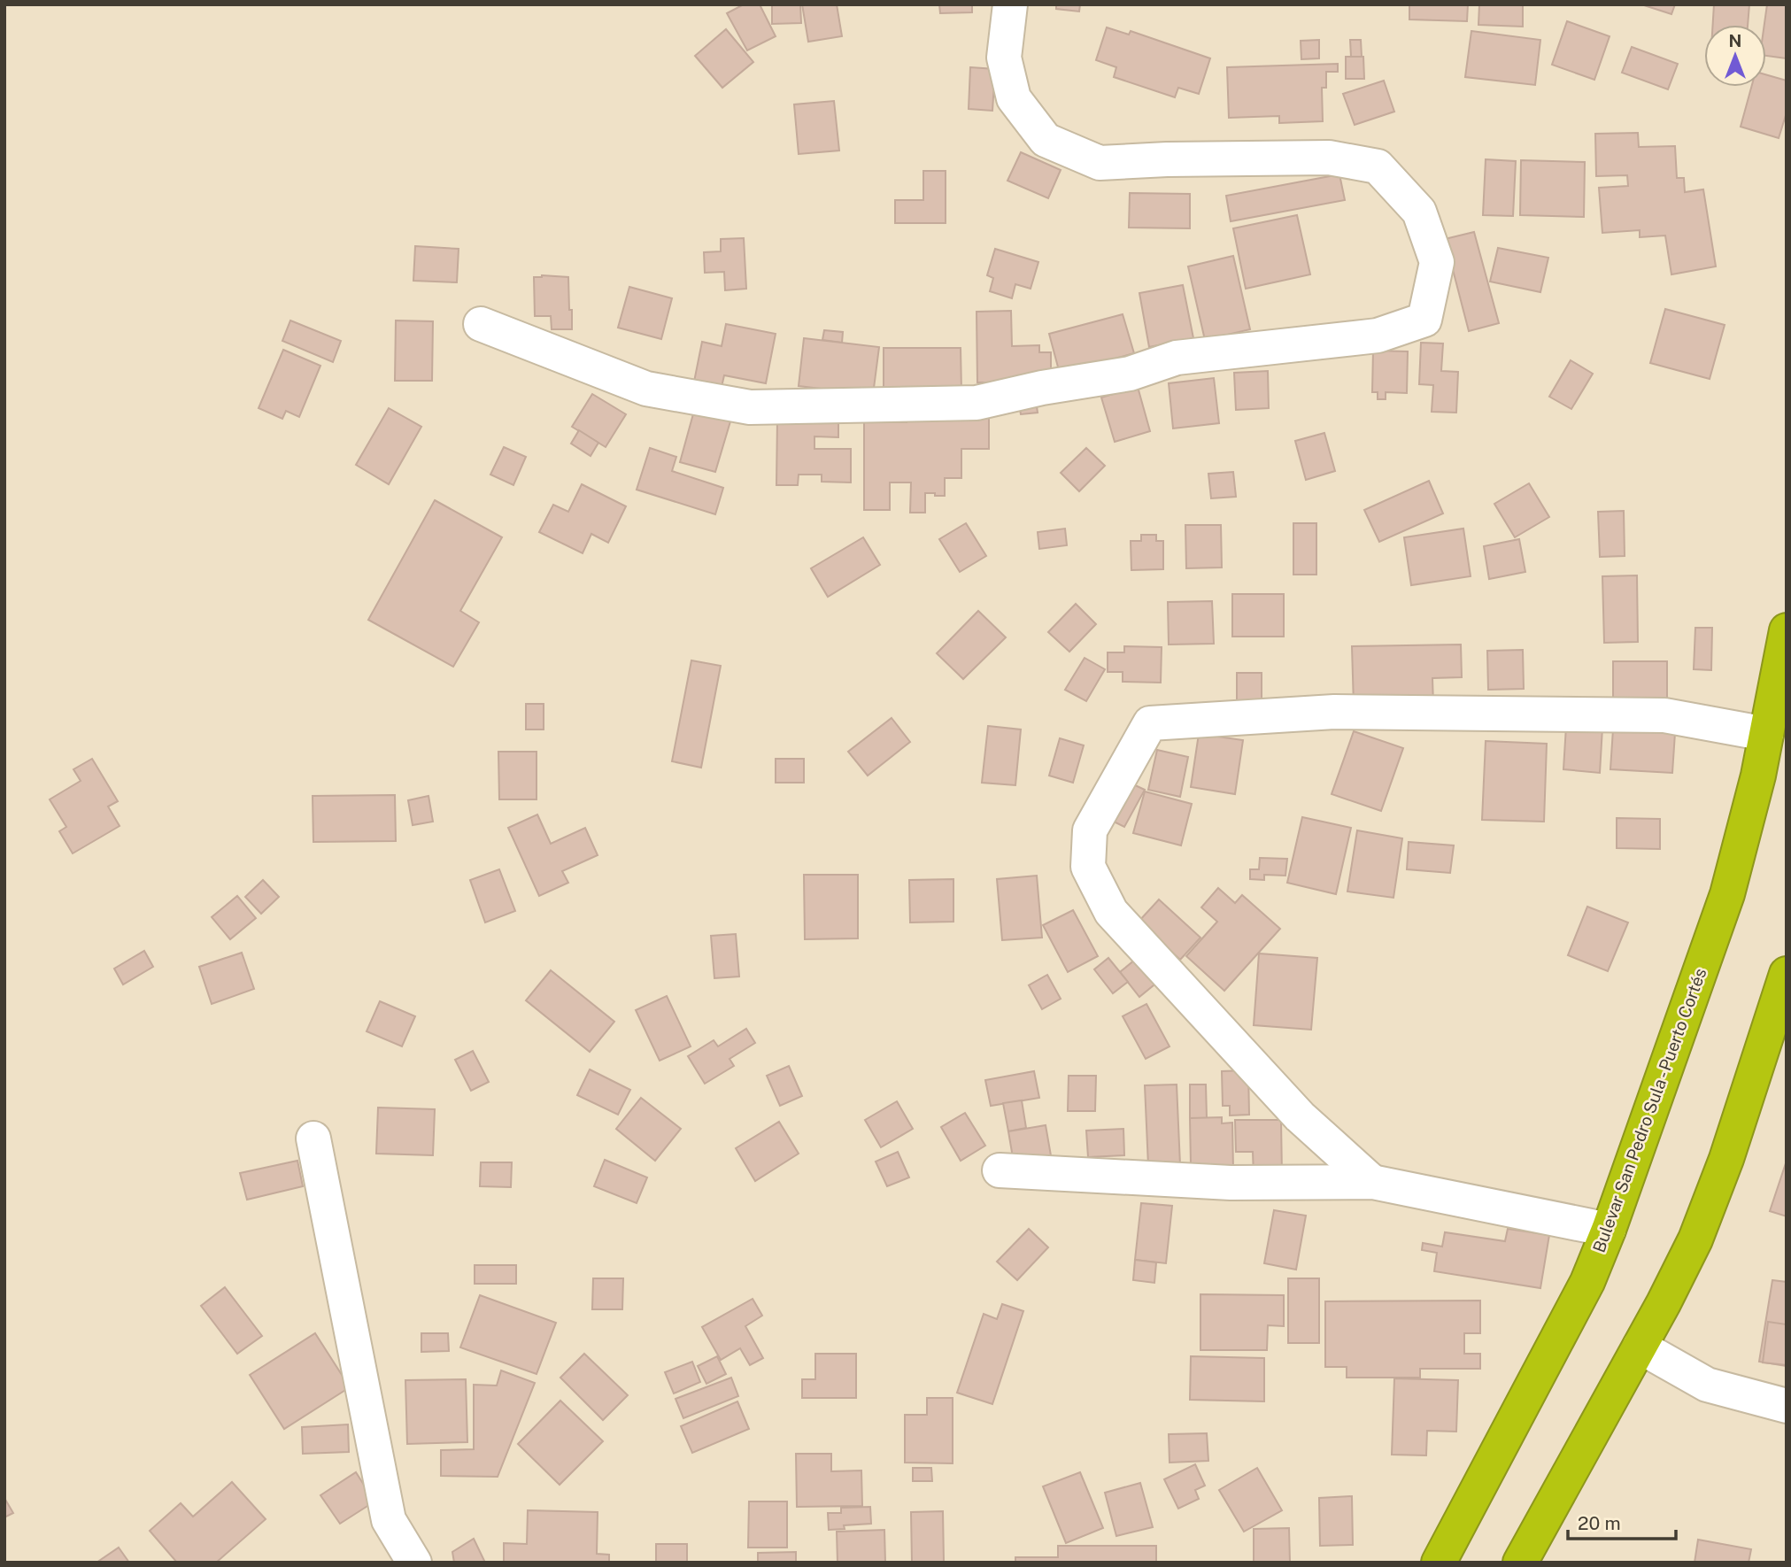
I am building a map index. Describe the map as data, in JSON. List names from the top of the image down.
{
  "streets": {
    "highway": ["Bulevar San Pedro Sula - Puerto Cortés"]
  },
  "scale_bar": "20 m",
  "north": "top"
}
